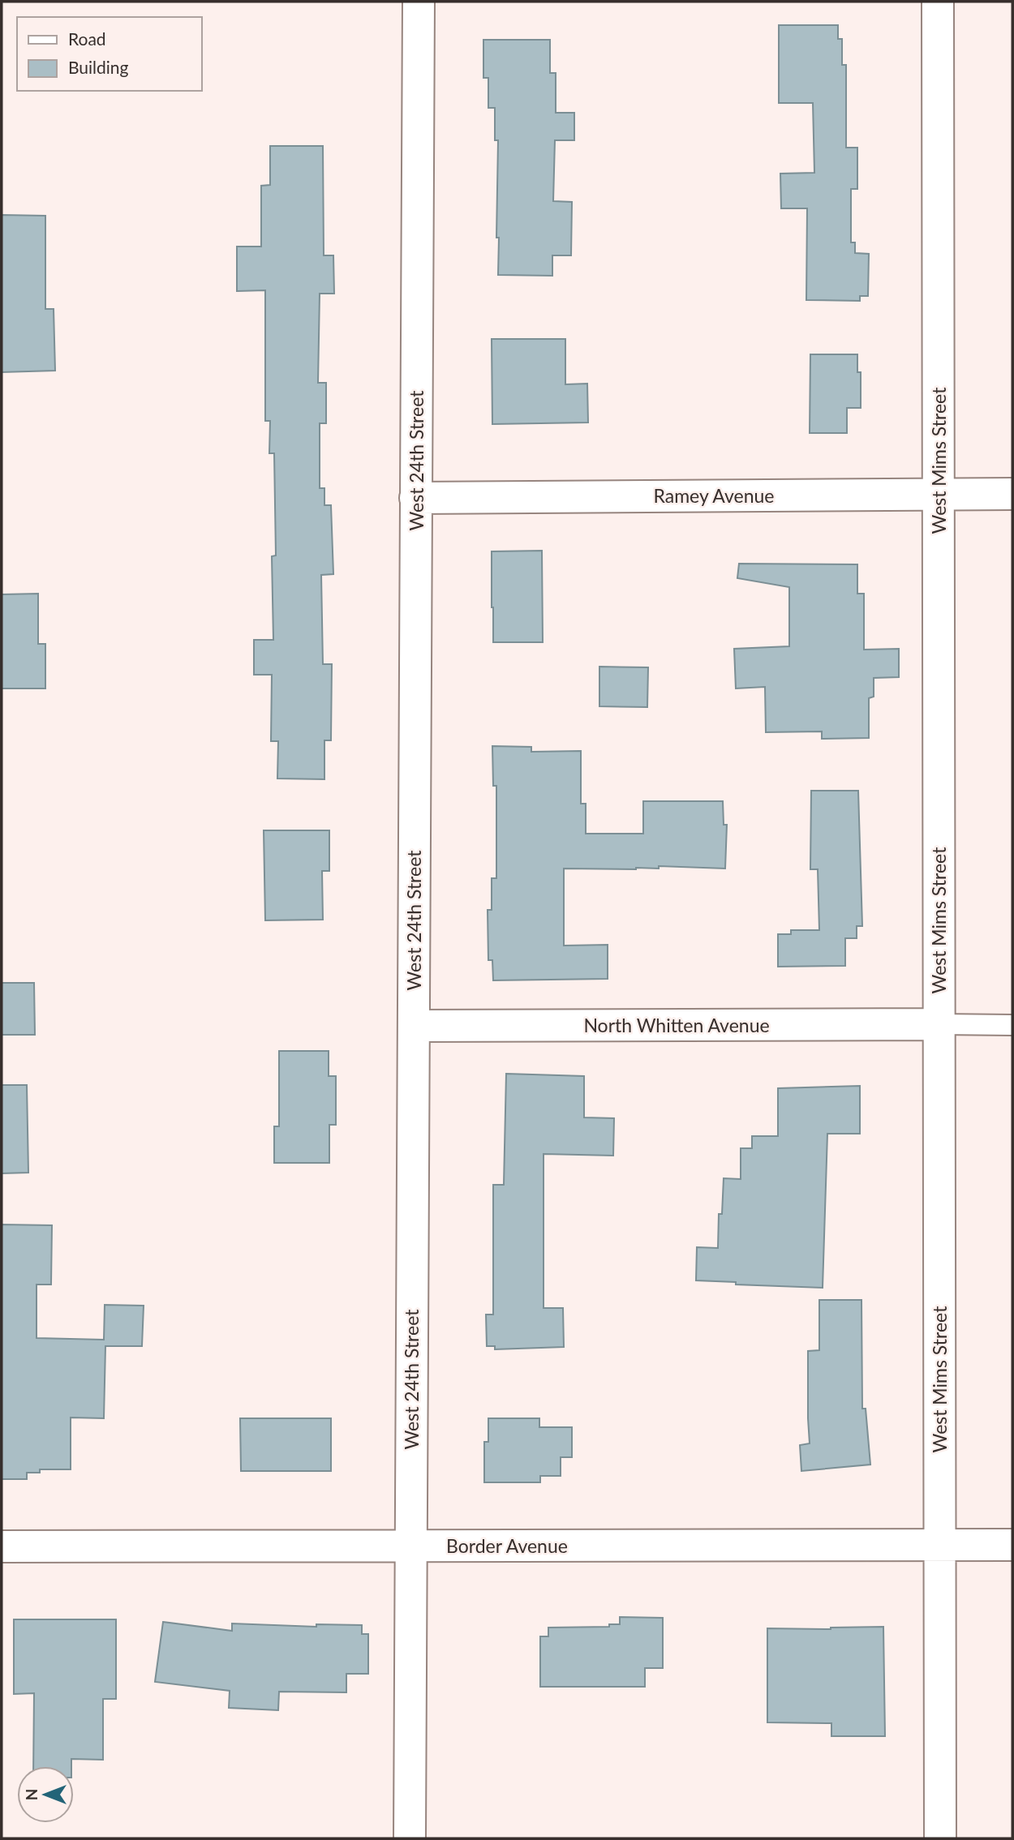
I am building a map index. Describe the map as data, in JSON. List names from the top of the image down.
{
  "streets": {
    "street": [
      "West 24th Street",
      "West Mims Street",
      "Ramey Avenue",
      "North Whitten Avenue",
      "Border Avenue"
    ]
  },
  "crossings": [
    ["West 24th Street", "Ramey Avenue"],
    ["West 24th Street", "North Whitten Avenue"],
    ["West 24th Street", "Border Avenue"],
    ["West Mims Street", "Ramey Avenue"],
    ["West Mims Street", "North Whitten Avenue"],
    ["West Mims Street", "Border Avenue"]
  ],
  "legend": ["Road", "Building"],
  "north": "left"
}
